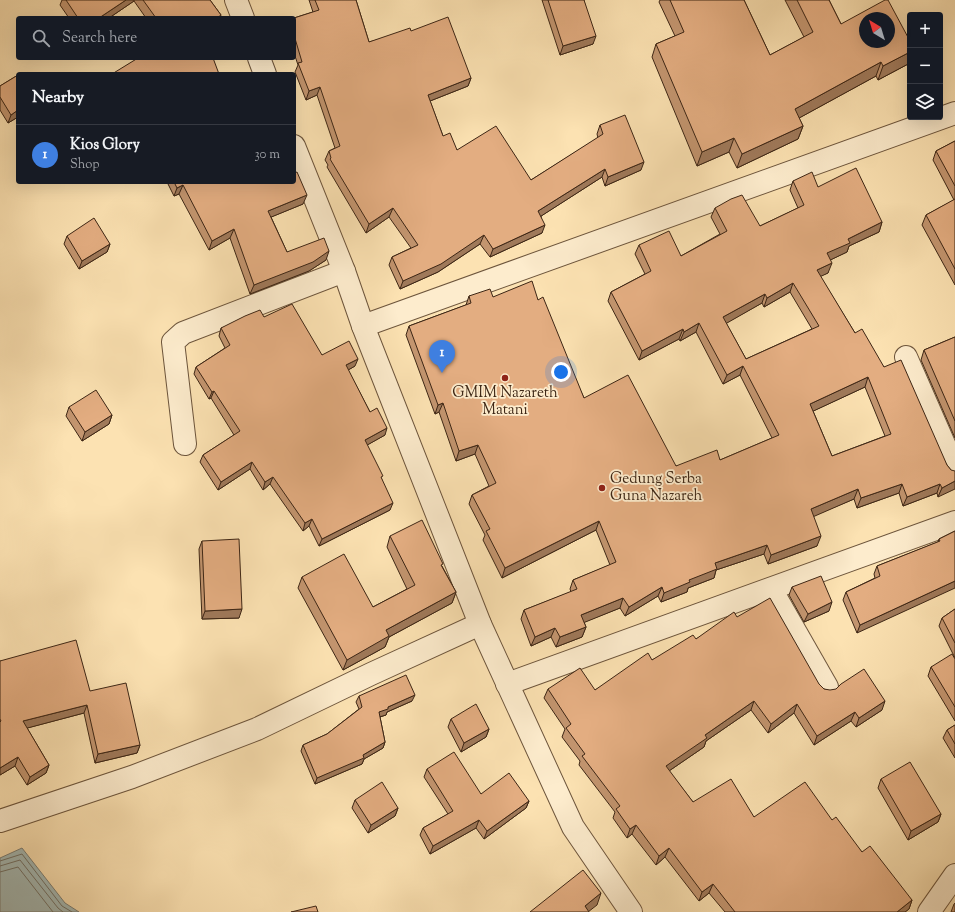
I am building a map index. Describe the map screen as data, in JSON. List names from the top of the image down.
{
  "places": ["GMIM Nazareth Matani", "Gedung Serba Guna Nazareh"],
  "north": "top left",
  "page": {
    "map_buttons": ["+", "−"],
    "search": "Search here",
    "heading": "Nearby",
    "list": [
      {
        "mark": "1",
        "name": "Kios Glory",
        "note": "Shop",
        "value": "30 m"
      }
    ],
    "pins": "1"
  }
}
